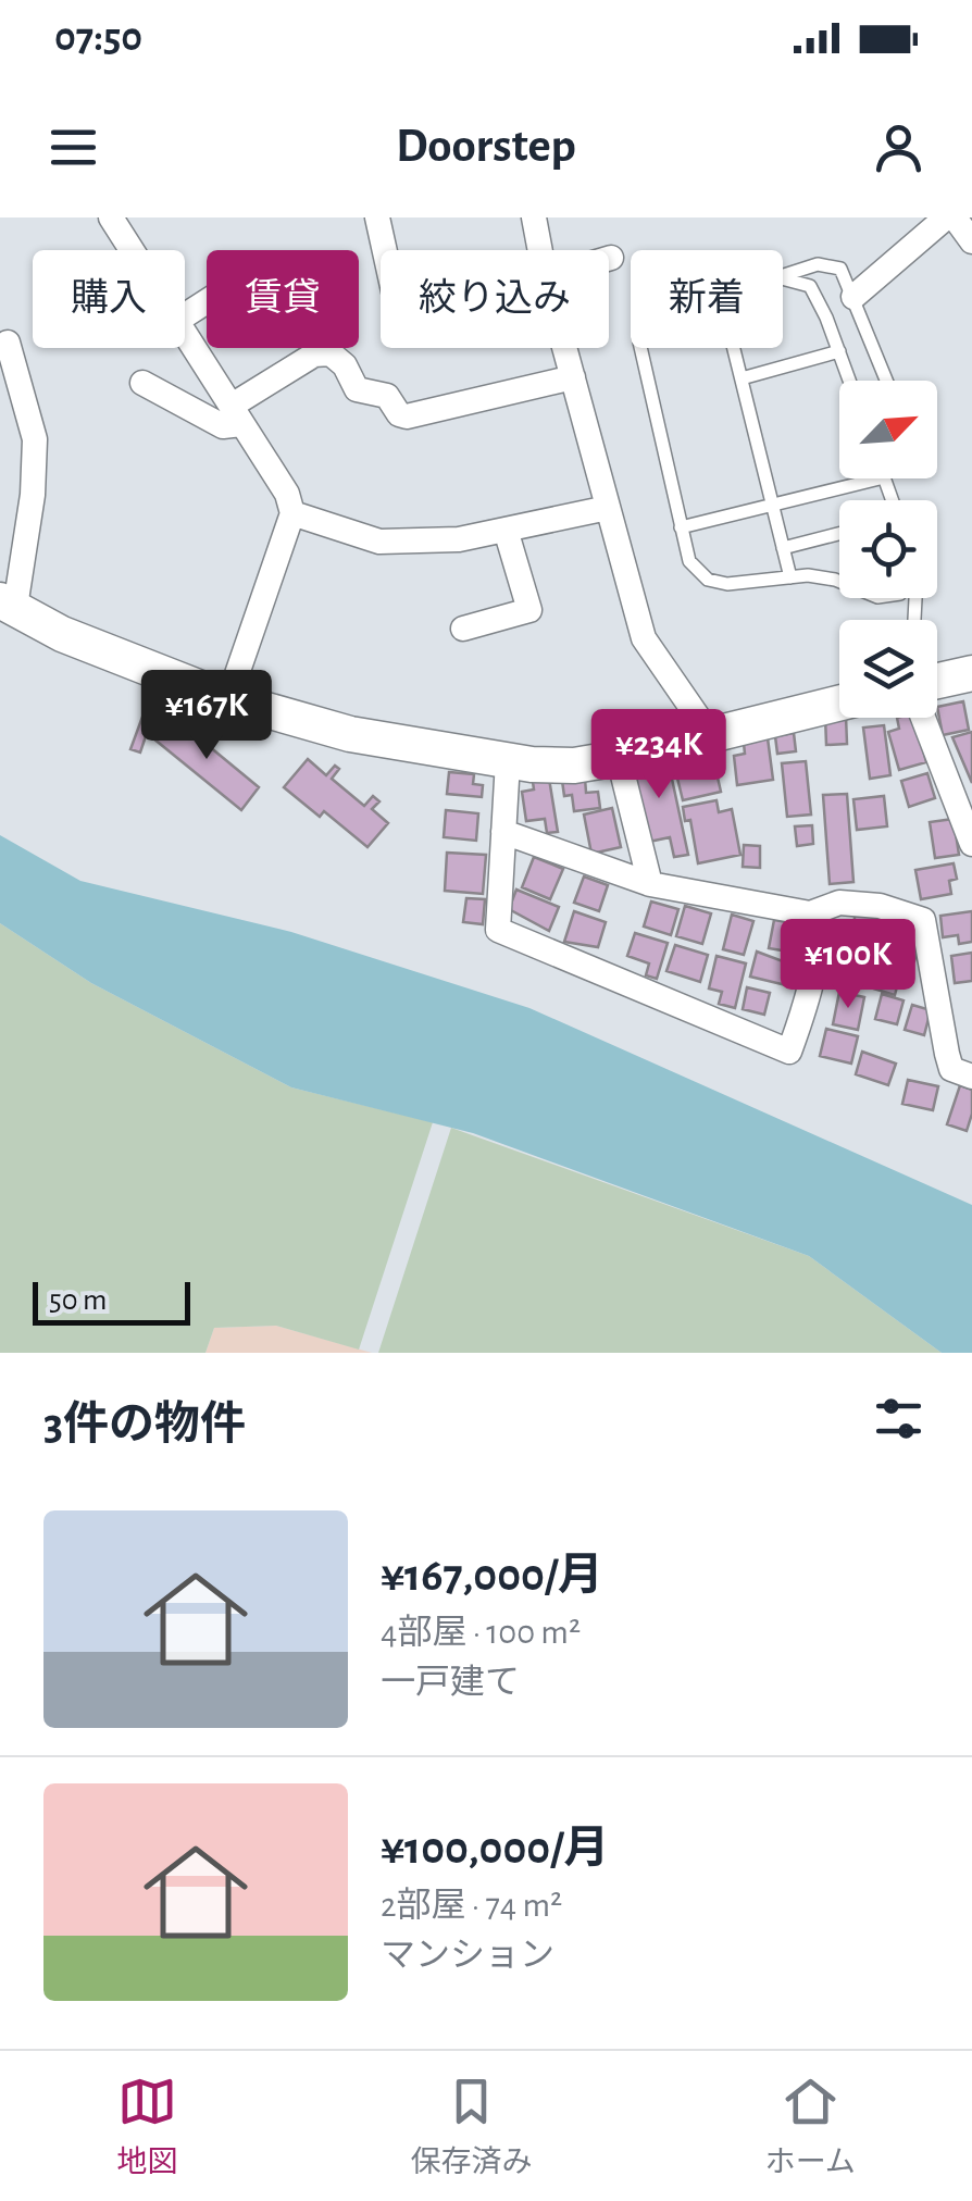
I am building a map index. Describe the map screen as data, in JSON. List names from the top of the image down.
{
  "scale_bar": "50 m",
  "north": "top right",
  "page": {
    "status": "07:50",
    "header": "Doorstep",
    "chip": [
      "購入",
      "賃貸",
      "絞り込み",
      "新着"
    ],
    "price": ["¥167K", "¥234K", "¥100K"],
    "scale": "50 m",
    "heading": "3件の物件",
    "list": [
      {
        "name": "¥167,000/月",
        "note": "4部屋 · 100 m² · 一戸建て"
      },
      {
        "name": "¥100,000/月",
        "note": "2部屋 · 74 m² · マンション"
      }
    ],
    "tabs": ["地図", "保存済み", "ホーム"]
  }
}
